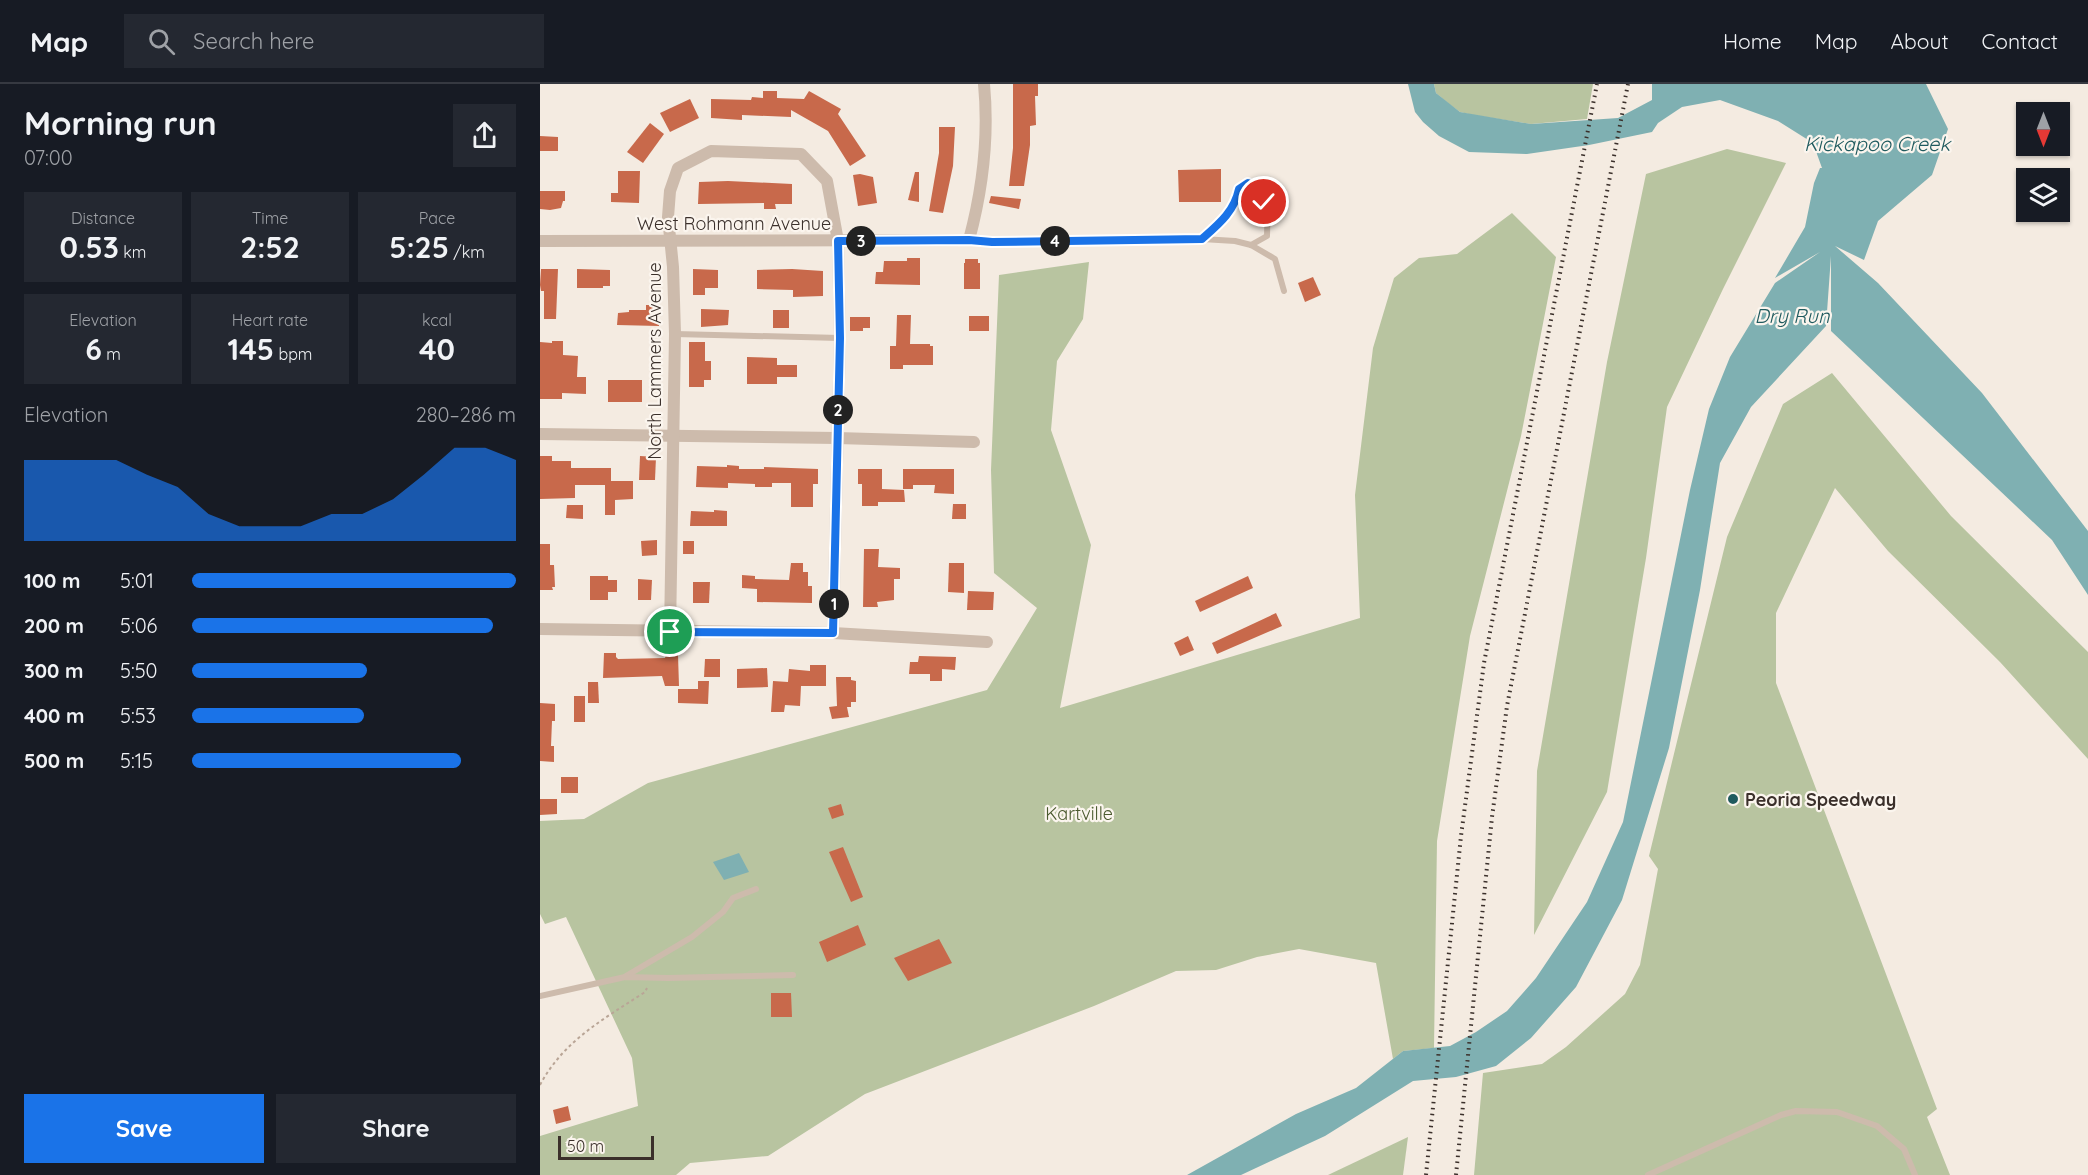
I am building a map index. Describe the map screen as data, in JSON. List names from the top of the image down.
{
  "streets": {
    "street": ["West Rohmann Avenue", "North Lammers Avenue"]
  },
  "crossings": [
    ["West Rohmann Avenue", "North Lammers Avenue"]
  ],
  "water": ["Kickapoo Creek", "Dry Run"],
  "parks": ["Kartville"],
  "places": ["Peoria Speedway"],
  "scale_bar": "50 m",
  "north": "bottom",
  "page": {
    "header": "Map",
    "search": "Search here",
    "nav": [
      "Home",
      "Map",
      "About",
      "Contact"
    ],
    "heading": ["Morning run", "07:00"],
    "stats": [
      ["Distance", "0.53 km"],
      ["Time", "2:52"],
      ["Pace", "5:25 /km"],
      ["Elevation", "6 m"],
      ["Heart rate", "145 bpm"],
      ["kcal", "40"]
    ],
    "pins": [
      "3",
      "4",
      "2",
      "1"
    ],
    "chart": ["Elevation", "280–286 m"],
    "list": [
      {
        "name": "100 m",
        "note": "5:01"
      },
      {
        "name": "200 m",
        "note": "5:06"
      },
      {
        "name": "300 m",
        "note": "5:50"
      },
      {
        "name": "400 m",
        "note": "5:53"
      },
      {
        "name": "500 m",
        "note": "5:15"
      }
    ],
    "buttons": ["Save", "Share"],
    "scale": "50 m"
  }
}
